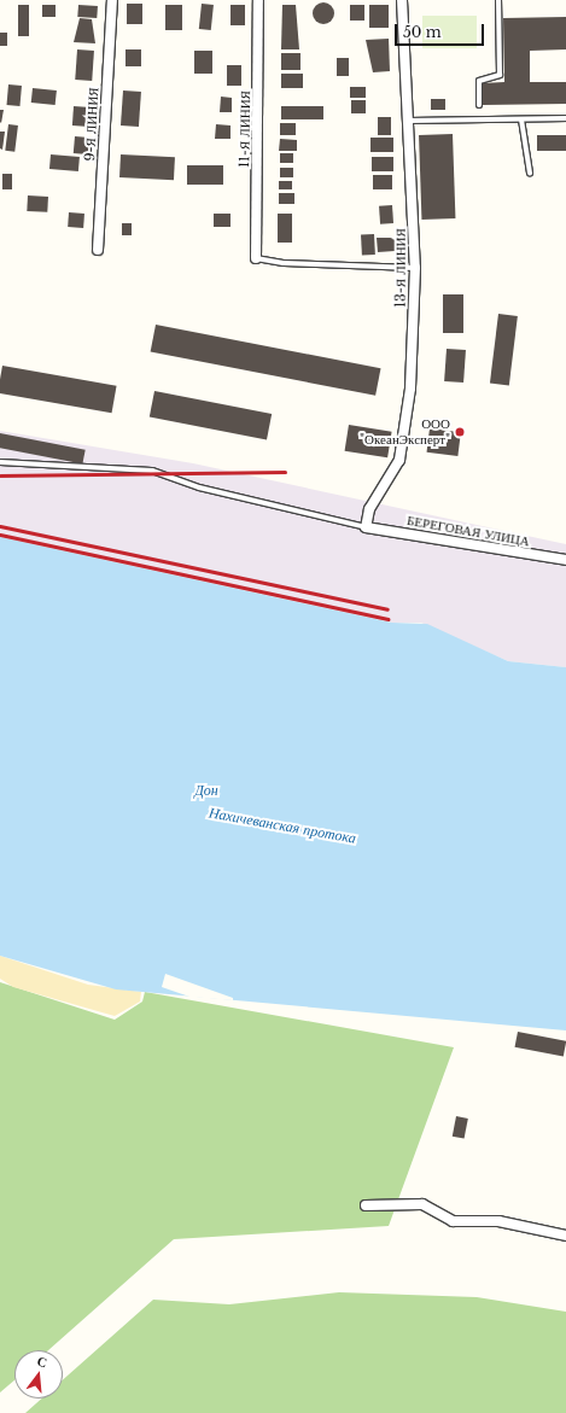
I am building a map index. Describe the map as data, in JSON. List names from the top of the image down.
{
  "streets": {
    "street": [
      "9-Я ЛИНИЯ",
      "11-Я ЛИНИЯ",
      "13-Я ЛИНИЯ",
      "БЕРЕГОВАЯ УЛИЦА"
    ]
  },
  "crossings": [
    ["13-Я ЛИНИЯ", "БЕРЕГОВАЯ УЛИЦА"]
  ],
  "water": ["Дон", "Нахичеванская протока"],
  "places": ["ООО \"ОкеанЭксперт\""],
  "scale_bar": "50 m",
  "north": "top"
}
